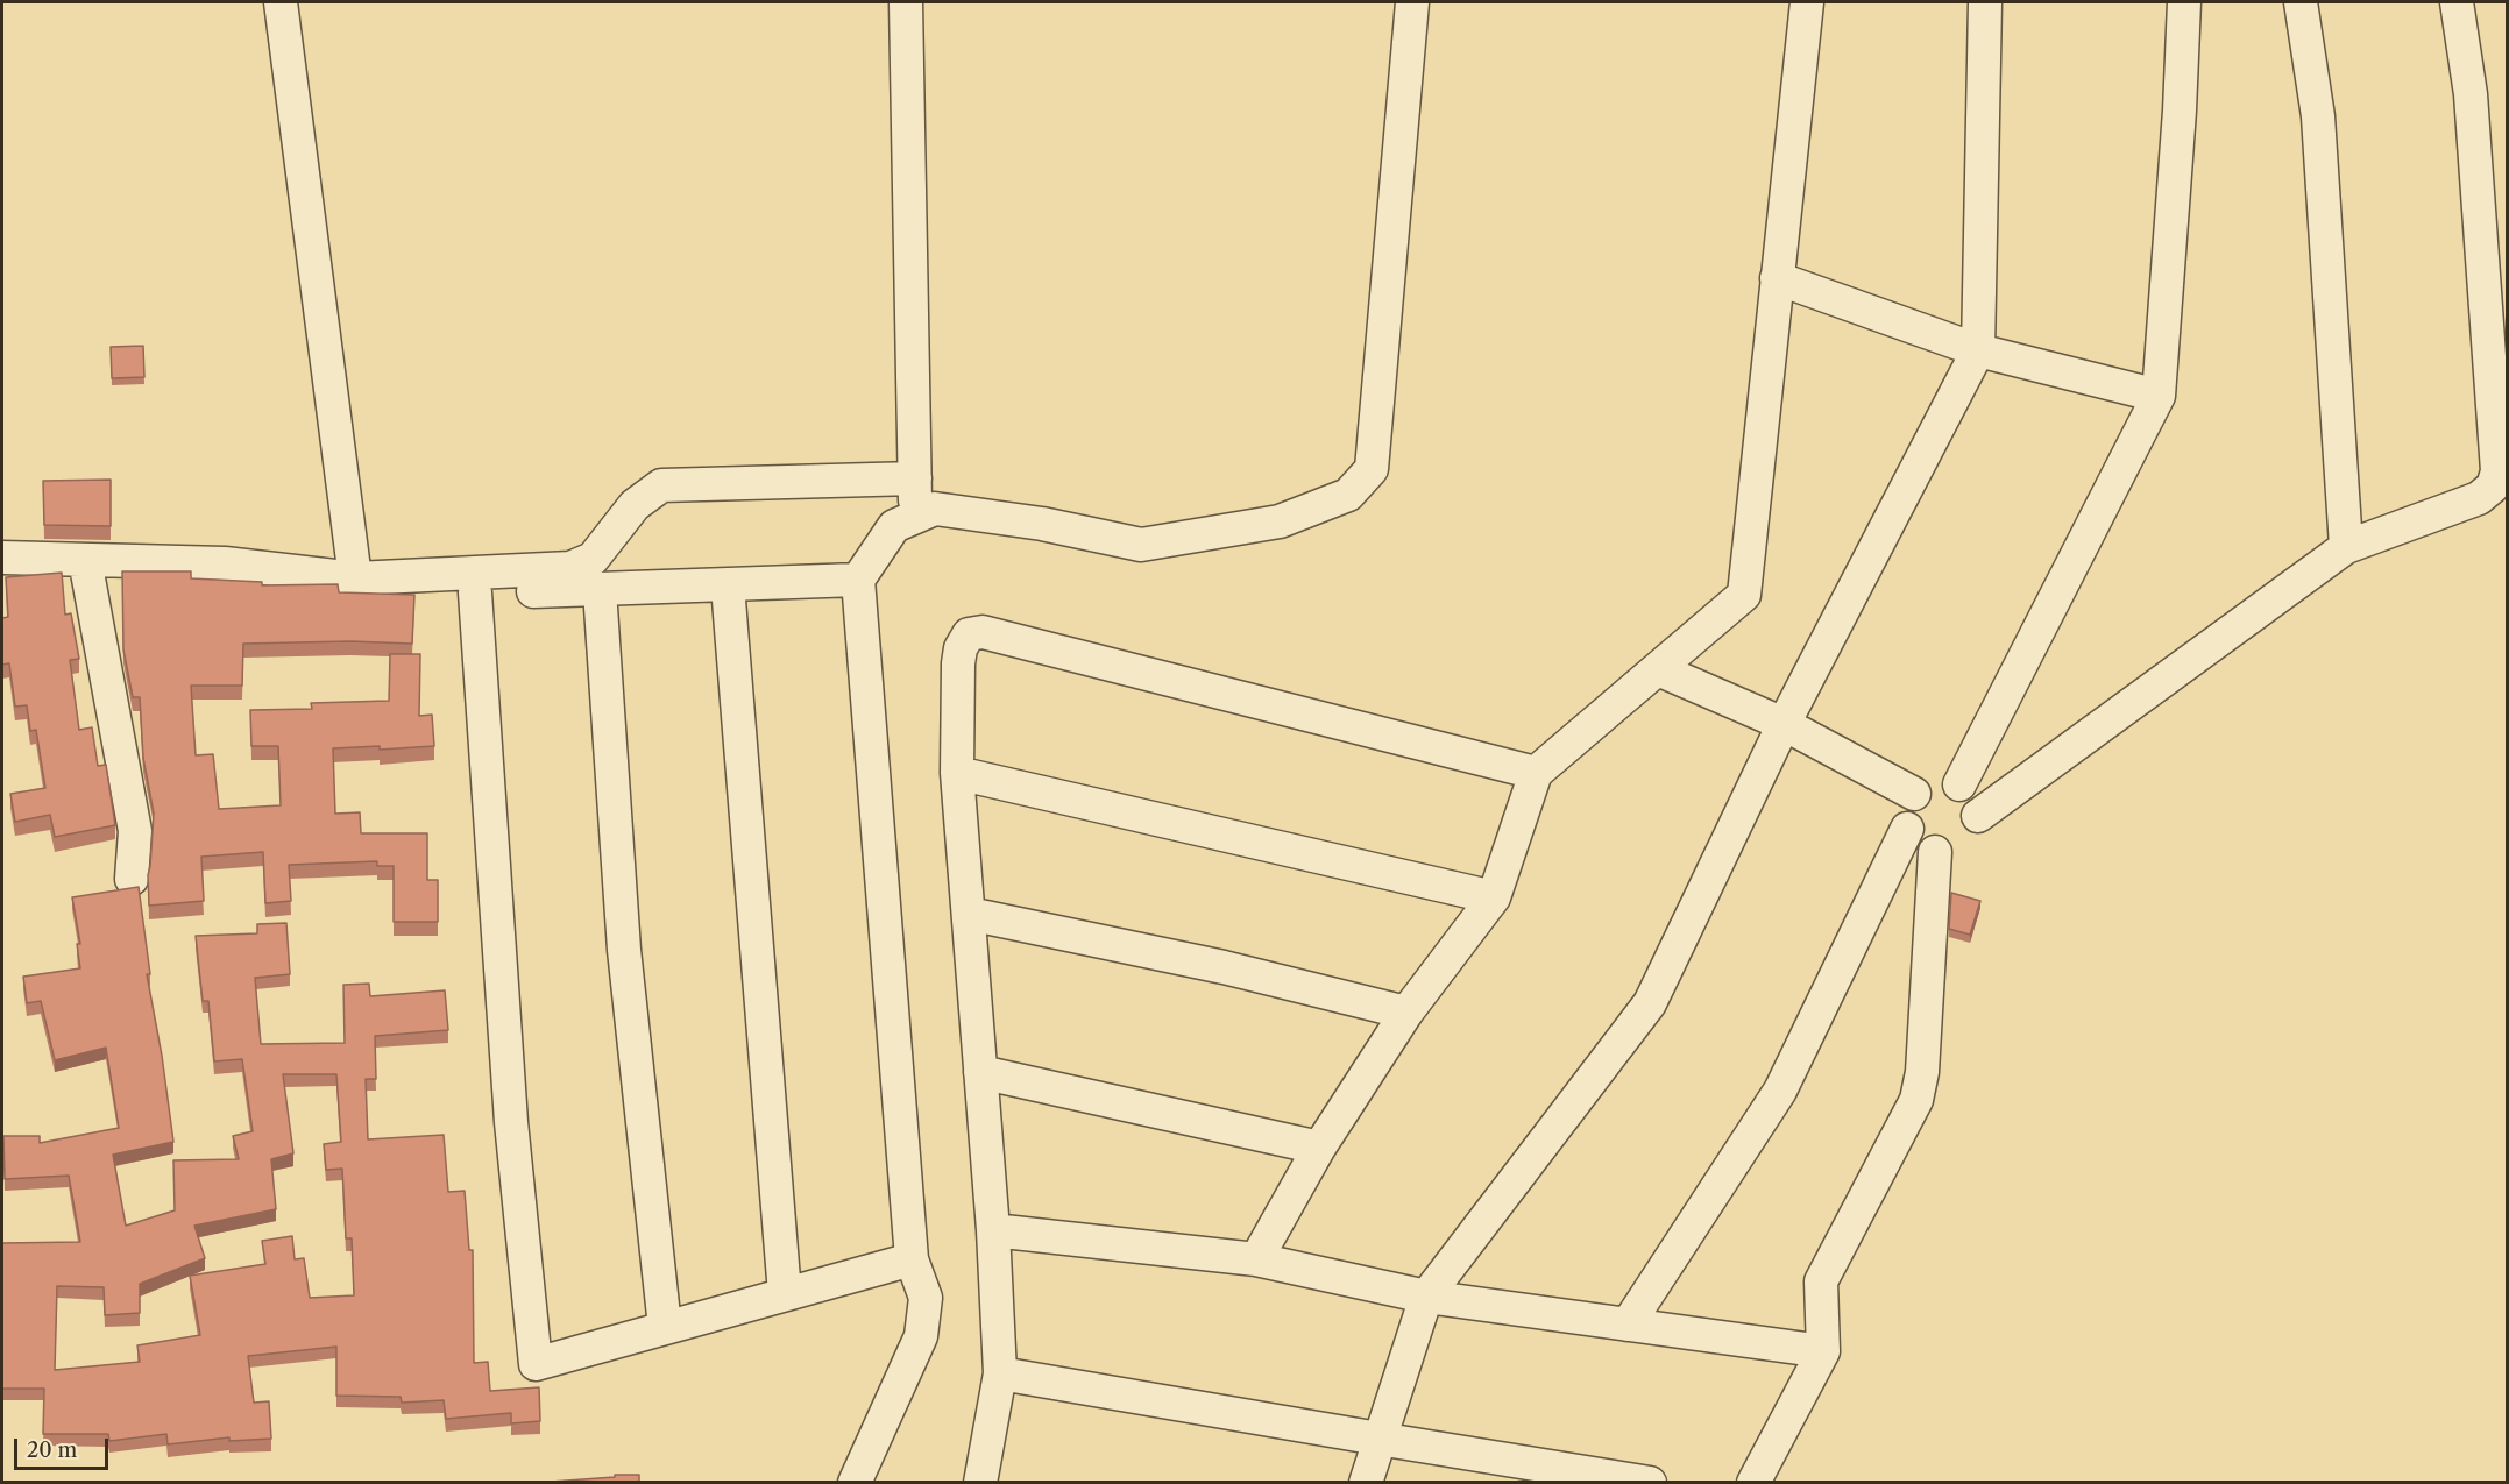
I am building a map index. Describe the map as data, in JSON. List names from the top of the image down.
{
  "scale_bar": "20 m"
}
